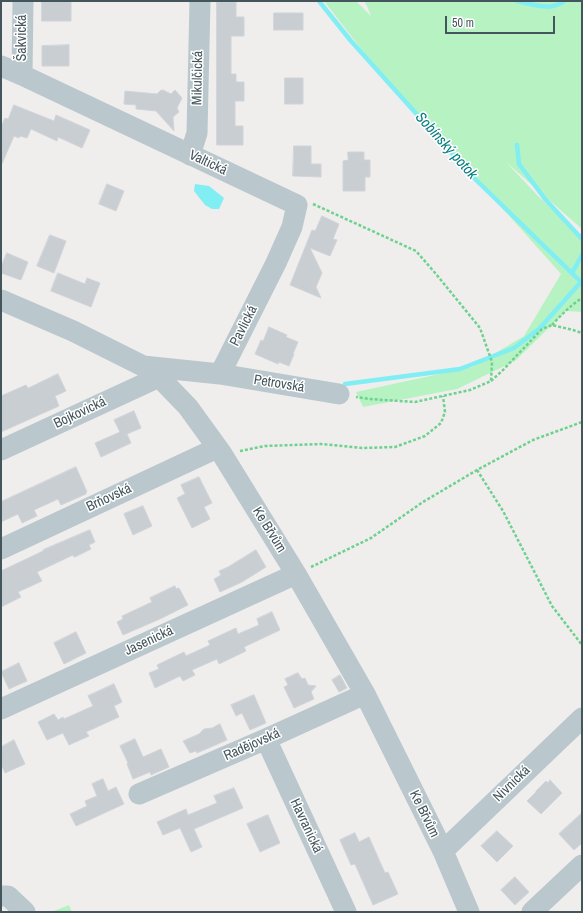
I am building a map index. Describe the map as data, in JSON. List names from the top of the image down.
{
  "streets": {
    "street": [
      "Šakvická",
      "Mikulčická",
      "Valtická",
      "Pavlická",
      "Petrovská",
      "Bojkovická",
      "Brňovská",
      "Ke Břvům",
      "Jasenická",
      "Radějovská",
      "Nivnická",
      "Havranická"
    ]
  },
  "crossings": [
    ["Šakvická", "Valtická"],
    ["Mikulčická", "Valtická"],
    ["Valtická", "Pavlická"],
    ["Pavlická", "Petrovská"],
    ["Bojkovická", "Ke Břvům"],
    ["Brňovská", "Ke Břvům"],
    ["Ke Břvům", "Jasenická"],
    ["Ke Břvům", "Radějovská"],
    ["Ke Břvům", "Nivnická"],
    ["Radějovská", "Havranická"]
  ],
  "water": ["Sobínský potok"],
  "scale_bar": "50 m"
}
